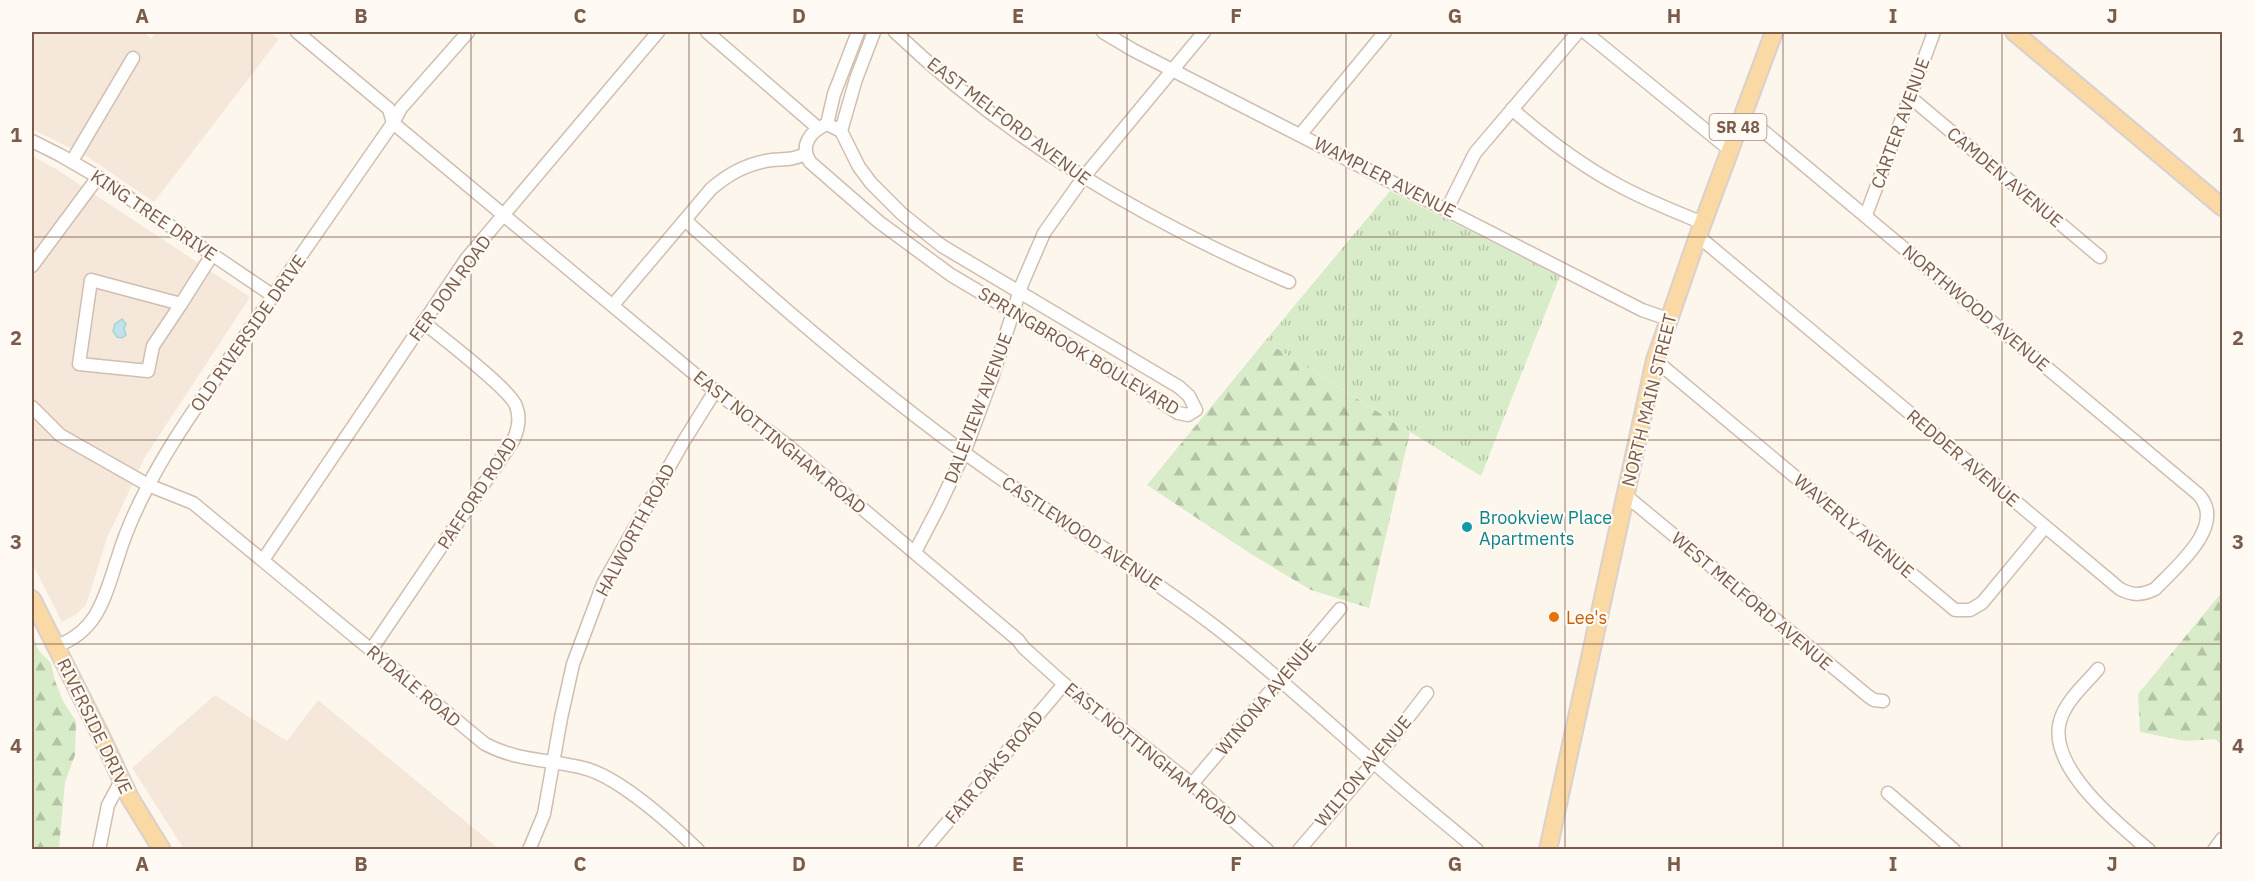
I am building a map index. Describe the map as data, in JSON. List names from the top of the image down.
{
  "streets": {
    "main road": ["SR 48", "NORTH MAIN STREET", "RIVERSIDE DRIVE"],
    "street": [
      "EAST MELFORD AVENUE",
      "CARTER AVENUE",
      "WAMPLER AVENUE",
      "CAMDEN AVENUE",
      "KING TREE DRIVE",
      "FER DON ROAD",
      "NORTHWOOD AVENUE",
      "OLD RIVERSIDE DRIVE",
      "SPRINGBROOK BOULEVARD",
      "DALEVIEW AVENUE",
      "EAST NOTTINGHAM ROAD",
      "REDDER AVENUE",
      "PAFFORD ROAD",
      "WAVERLY AVENUE",
      "HALWORTH ROAD",
      "CASTLEWOOD AVENUE",
      "WEST MELFORD AVENUE",
      "RYDALE ROAD",
      "WINONA AVENUE",
      "FAIR OAKS ROAD",
      "WILTON AVENUE"
    ]
  },
  "crossings": [
    ["EAST MELFORD AVENUE", "DALEVIEW AVENUE"],
    ["CARTER AVENUE", "CAMDEN AVENUE"],
    ["CARTER AVENUE", "NORTHWOOD AVENUE"],
    ["WAMPLER AVENUE", "NORTH MAIN STREET"],
    ["WAMPLER AVENUE", "DALEVIEW AVENUE"],
    ["KING TREE DRIVE", "OLD RIVERSIDE DRIVE"],
    ["FER DON ROAD", "EAST NOTTINGHAM ROAD"],
    ["FER DON ROAD", "PAFFORD ROAD"],
    ["FER DON ROAD", "RYDALE ROAD"],
    ["NORTHWOOD AVENUE", "NORTH MAIN STREET"],
    ["NORTHWOOD AVENUE", "REDDER AVENUE"],
    ["OLD RIVERSIDE DRIVE", "EAST NOTTINGHAM ROAD"],
    ["OLD RIVERSIDE DRIVE", "RYDALE ROAD"],
    ["OLD RIVERSIDE DRIVE", "RIVERSIDE DRIVE"],
    ["SPRINGBROOK BOULEVARD", "DALEVIEW AVENUE"],
    ["NORTH MAIN STREET", "REDDER AVENUE"],
    ["NORTH MAIN STREET", "WAVERLY AVENUE"],
    ["NORTH MAIN STREET", "WEST MELFORD AVENUE"],
    ["DALEVIEW AVENUE", "EAST NOTTINGHAM ROAD"],
    ["DALEVIEW AVENUE", "CASTLEWOOD AVENUE"],
    ["EAST NOTTINGHAM ROAD", "HALWORTH ROAD"],
    ["EAST NOTTINGHAM ROAD", "WINONA AVENUE"],
    ["EAST NOTTINGHAM ROAD", "FAIR OAKS ROAD"],
    ["REDDER AVENUE", "WAVERLY AVENUE"],
    ["PAFFORD ROAD", "RYDALE ROAD"],
    ["HALWORTH ROAD", "RYDALE ROAD"],
    ["CASTLEWOOD AVENUE", "WINONA AVENUE"],
    ["CASTLEWOOD AVENUE", "WILTON AVENUE"]
  ],
  "places": ["Brookview Place Apartments", "Lee's"],
  "grid": {
    "columns": [
      "A",
      "B",
      "C",
      "D",
      "E",
      "F",
      "G",
      "H",
      "I",
      "J"
    ],
    "rows": [
      "1",
      "2",
      "3",
      "4"
    ]
  }
}
